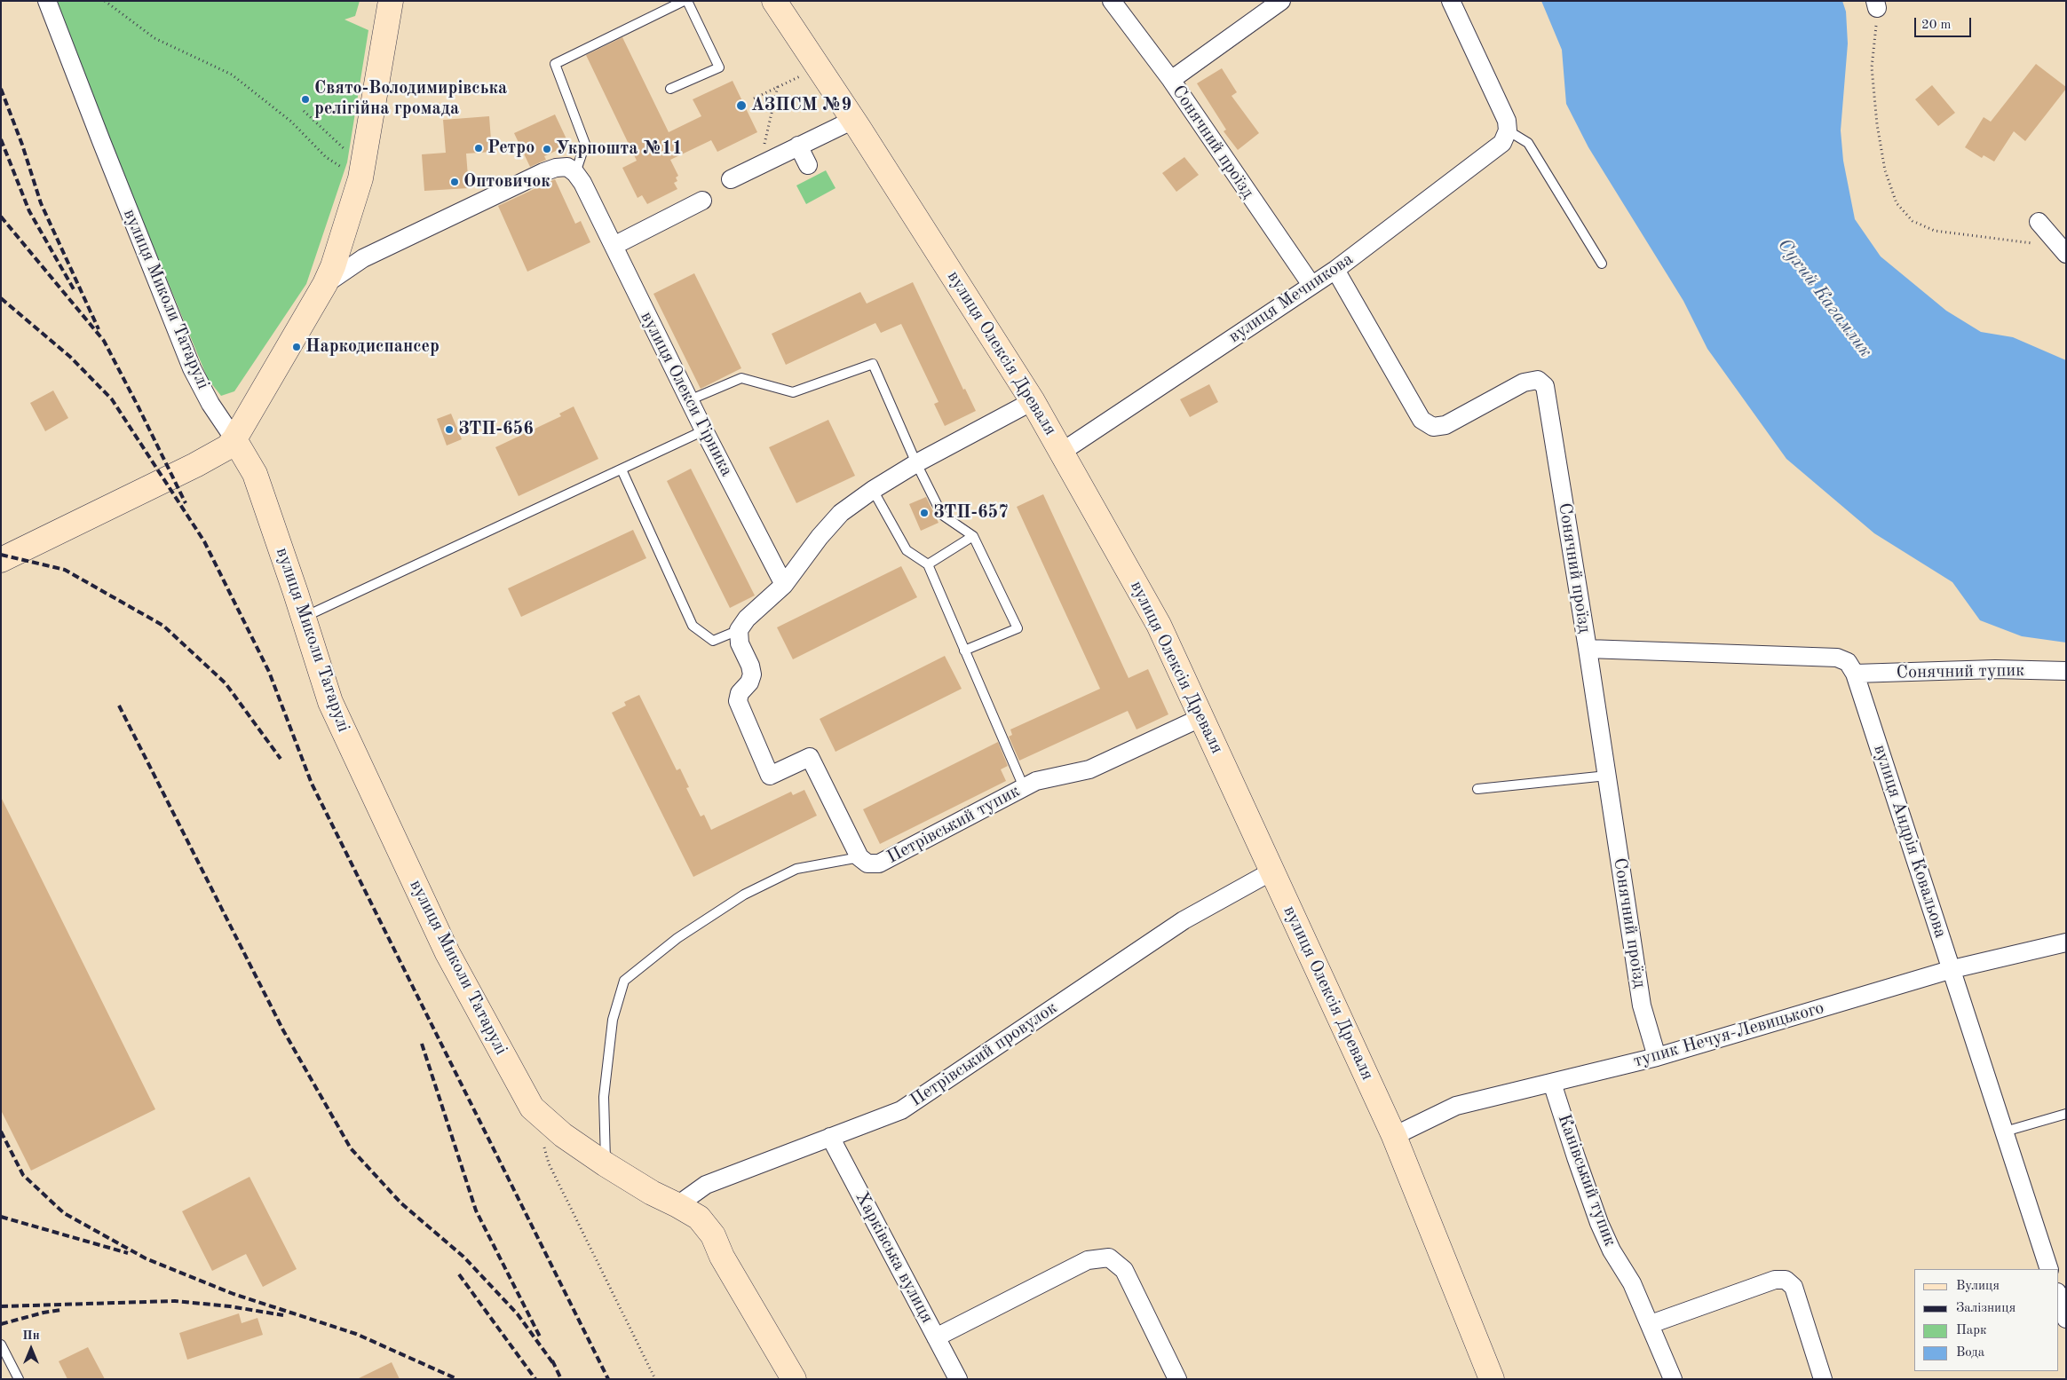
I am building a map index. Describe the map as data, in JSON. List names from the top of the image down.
{
  "streets": {
    "street": [
      "Сонячний проїзд",
      "вулиця Мечникова",
      "вулиця Миколи Татарулі",
      "вулиця Олексія Древаля",
      "вулиця Олекси Гірника",
      "Сонячний тупик",
      "Петрівський тупик",
      "вулиця Андрія Ковальова",
      "тупик Нечуя-Левицького",
      "Петрівський провулок",
      "Канівський тупик",
      "Харківська вулиця"
    ]
  },
  "crossings": [
    ["Сонячний проїзд", "вулиця Мечникова"],
    ["Сонячний проїзд", "вулиця Андрія Ковальова"],
    ["Сонячний проїзд", "тупик Нечуя-Левицького"],
    ["вулиця Мечникова", "вулиця Олексія Древаля"],
    ["вулиця Миколи Татарулі", "Петрівський провулок"],
    ["вулиця Олексія Древаля", "Петрівський тупик"],
    ["вулиця Олексія Древаля", "тупик Нечуя-Левицького"],
    ["вулиця Олексія Древаля", "Петрівський провулок"],
    ["Сонячний тупик", "вулиця Андрія Ковальова"],
    ["вулиця Андрія Ковальова", "тупик Нечуя-Левицького"],
    ["тупик Нечуя-Левицького", "Канівський тупик"],
    ["Петрівський провулок", "Харківська вулиця"]
  ],
  "water": ["Сухий Кагамлик"],
  "places": [
    "Свято-Володимирівська релігійна громада",
    "АЗПСМ №9",
    "Ретро",
    "Укрпошта №11",
    "Оптовичок",
    "Наркодиспансер",
    "ЗТП-656",
    "ЗТП-657"
  ],
  "legend": [
    "Вулиця",
    "Залізниця",
    "Парк",
    "Вода"
  ],
  "scale_bar": "20 m",
  "north": "top"
}
